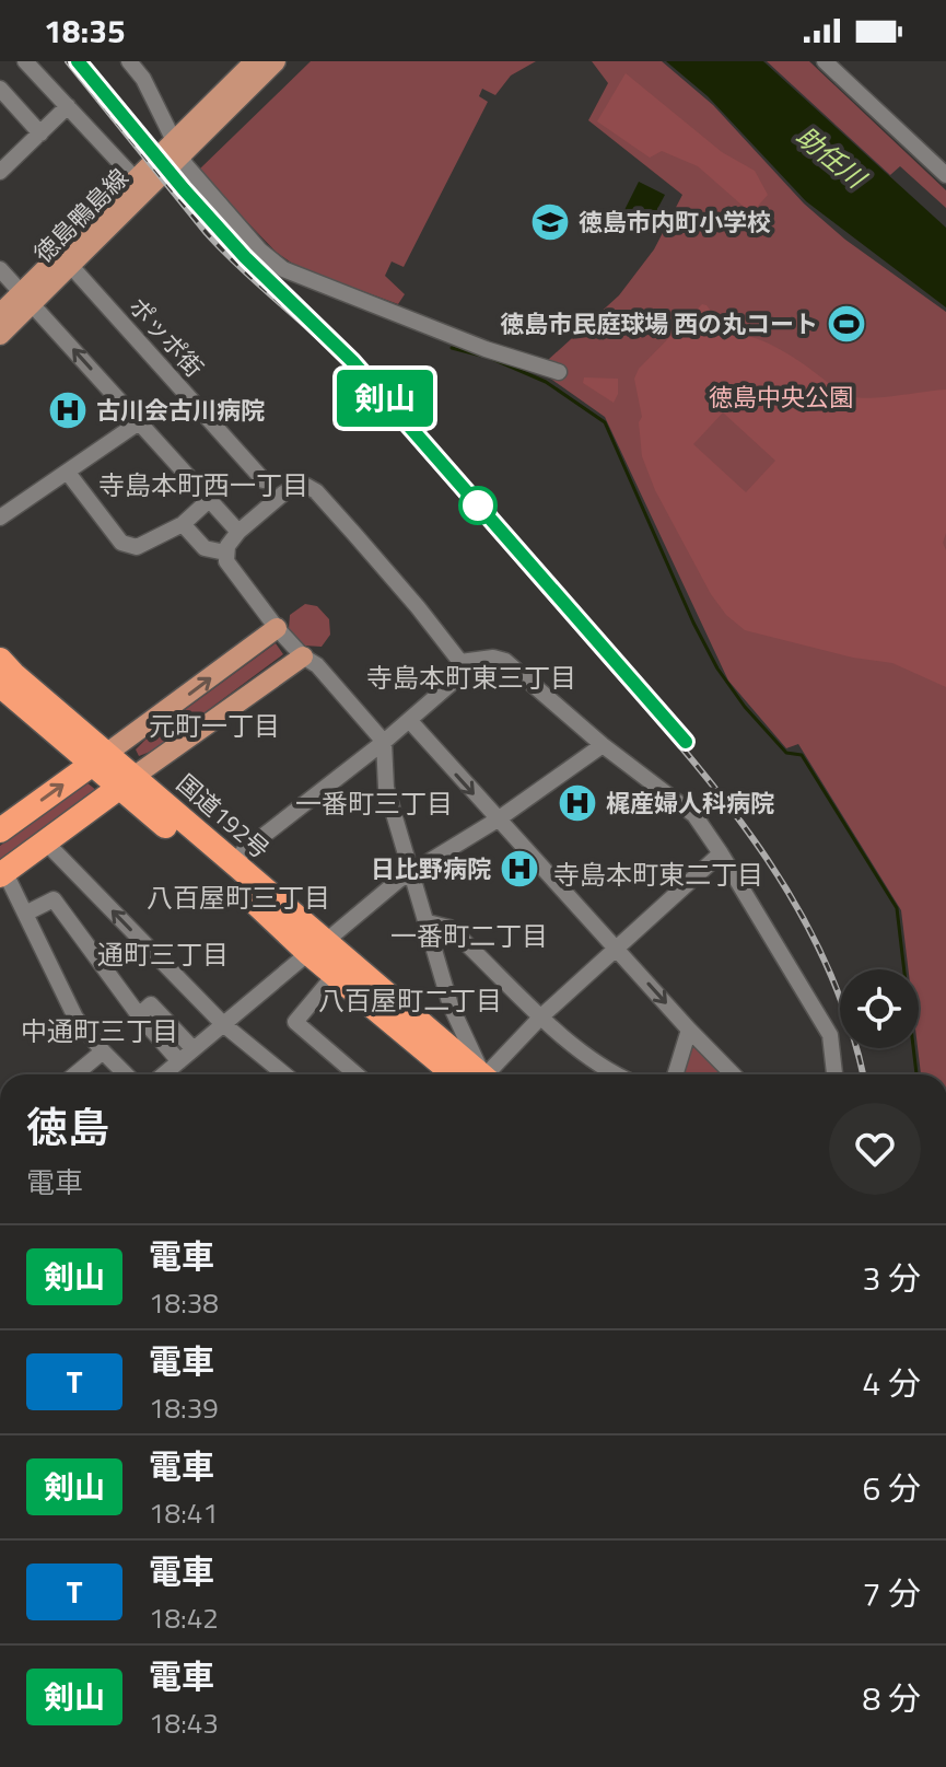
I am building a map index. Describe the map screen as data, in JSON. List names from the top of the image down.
{
  "streets": {
    "highway": ["国道192号"],
    "main road": ["徳島鴨島線"],
    "street": ["ポッポ街"]
  },
  "crossings": [
    ["徳島鴨島線", "ポッポ街"]
  ],
  "districts": [
    "寺島本町西一丁目",
    "寺島本町東三丁目",
    "元町一丁目",
    "一番町三丁目",
    "寺島本町東二丁目",
    "八百屋町三丁目",
    "一番町二丁目",
    "通町三丁目",
    "八百屋町二丁目",
    "中通町三丁目"
  ],
  "water": ["助任川"],
  "parks": ["徳島中央公園"],
  "places": {
    "school or university": ["徳島市内町小学校"],
    "sports": ["徳島市民庭球場 西の丸コート"],
    "hospital": ["古川会古川病院", "梶産婦人科病院", "日比野病院"]
  },
  "page": {
    "status": "18:35",
    "on_map": "剣山",
    "heading": ["徳島", "電車"],
    "list": [
      {
        "mark": "剣山",
        "name": "電車",
        "note": "18:38",
        "value": "3 分"
      },
      {
        "mark": "T",
        "name": "電車",
        "note": "18:39",
        "value": "4 分"
      },
      {
        "mark": "剣山",
        "name": "電車",
        "note": "18:41",
        "value": "6 分"
      },
      {
        "mark": "T",
        "name": "電車",
        "note": "18:42",
        "value": "7 分"
      },
      {
        "mark": "剣山",
        "name": "電車",
        "note": "18:43",
        "value": "8 分"
      }
    ]
  }
}
